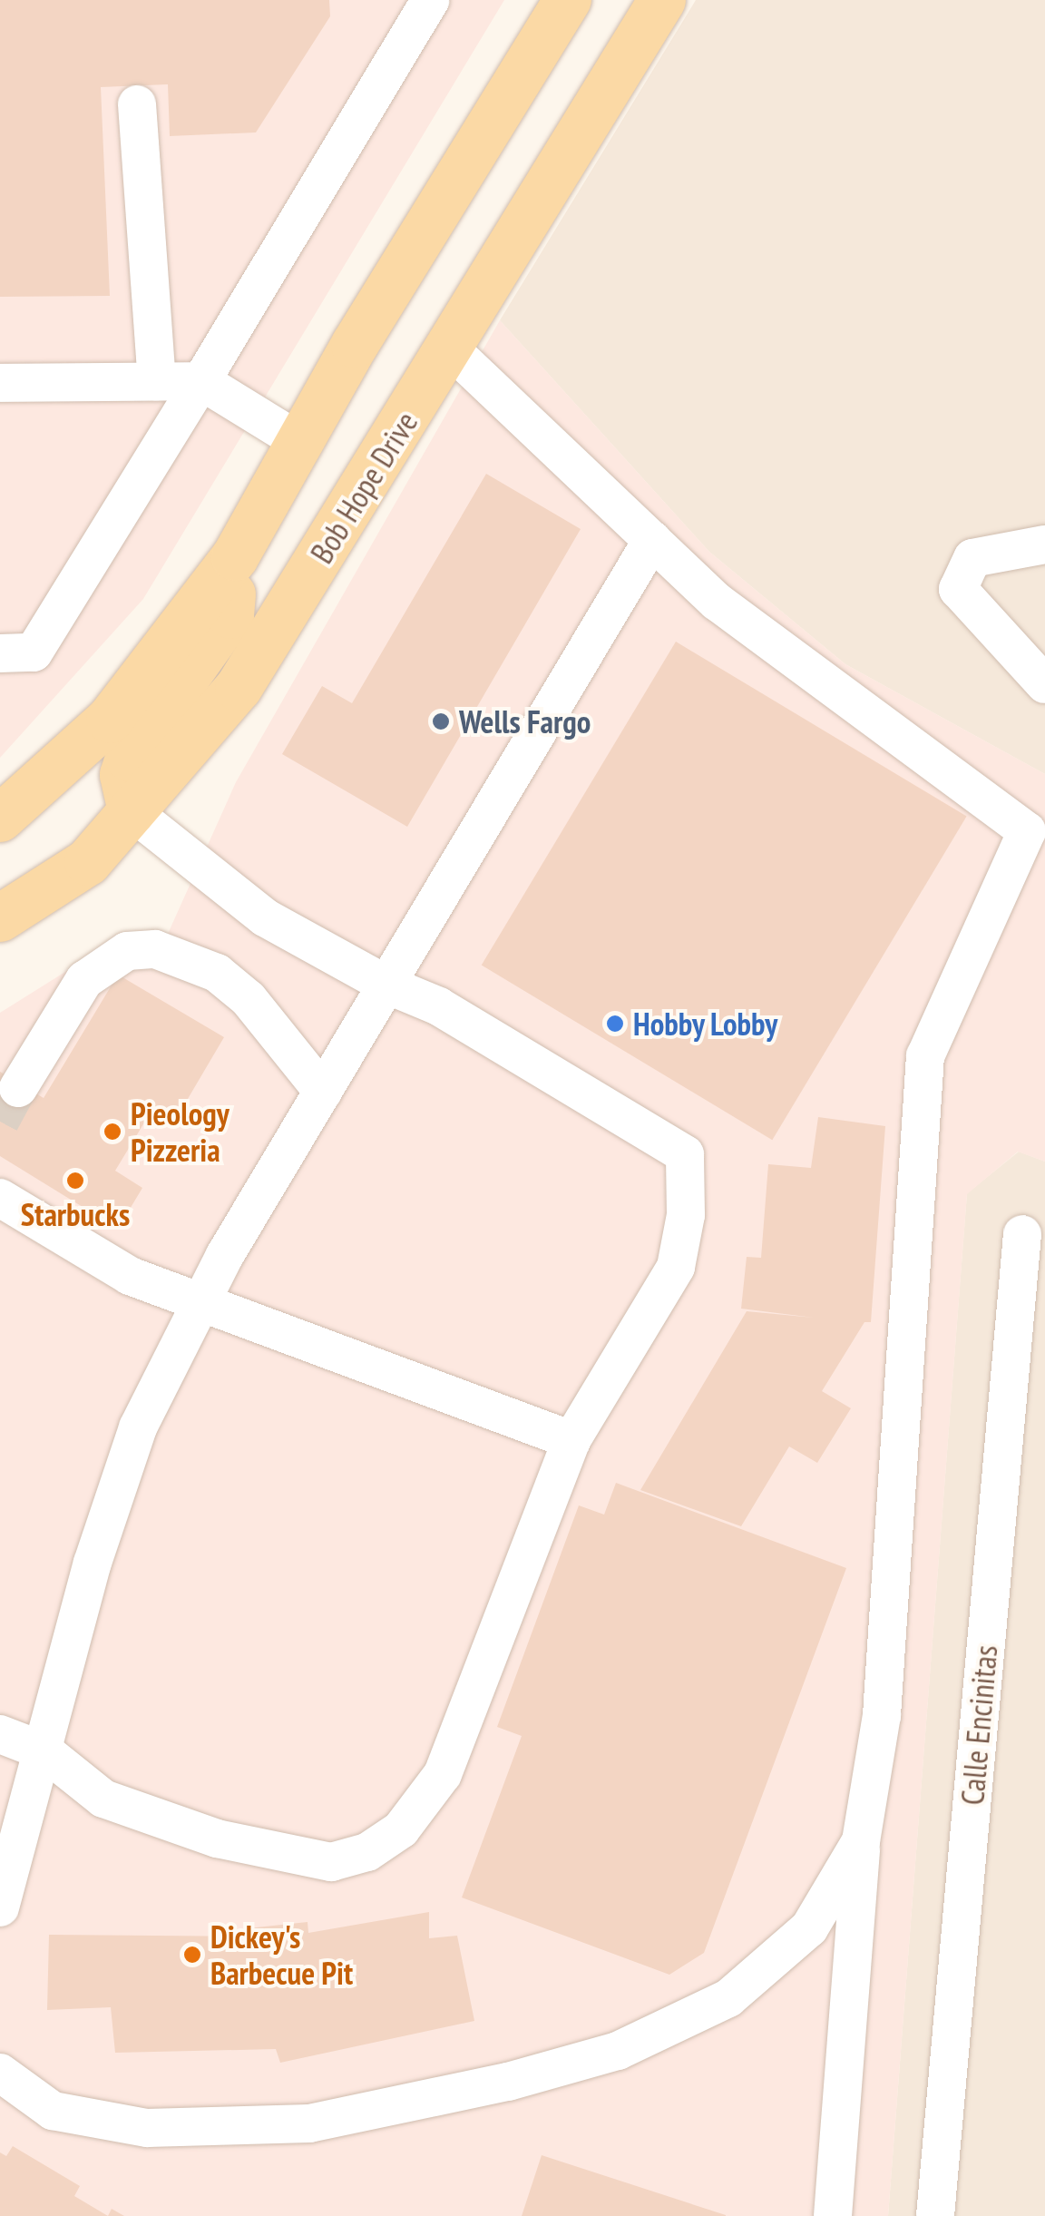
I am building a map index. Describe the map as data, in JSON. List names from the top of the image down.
{
  "streets": {
    "main road": ["Bob Hope Drive"],
    "street": ["Calle Encinitas"]
  },
  "places": [
    "Wells Fargo",
    "Hobby Lobby",
    "Pieology Pizzeria",
    "Starbucks",
    "Dickey's Barbecue Pit"
  ]
}
